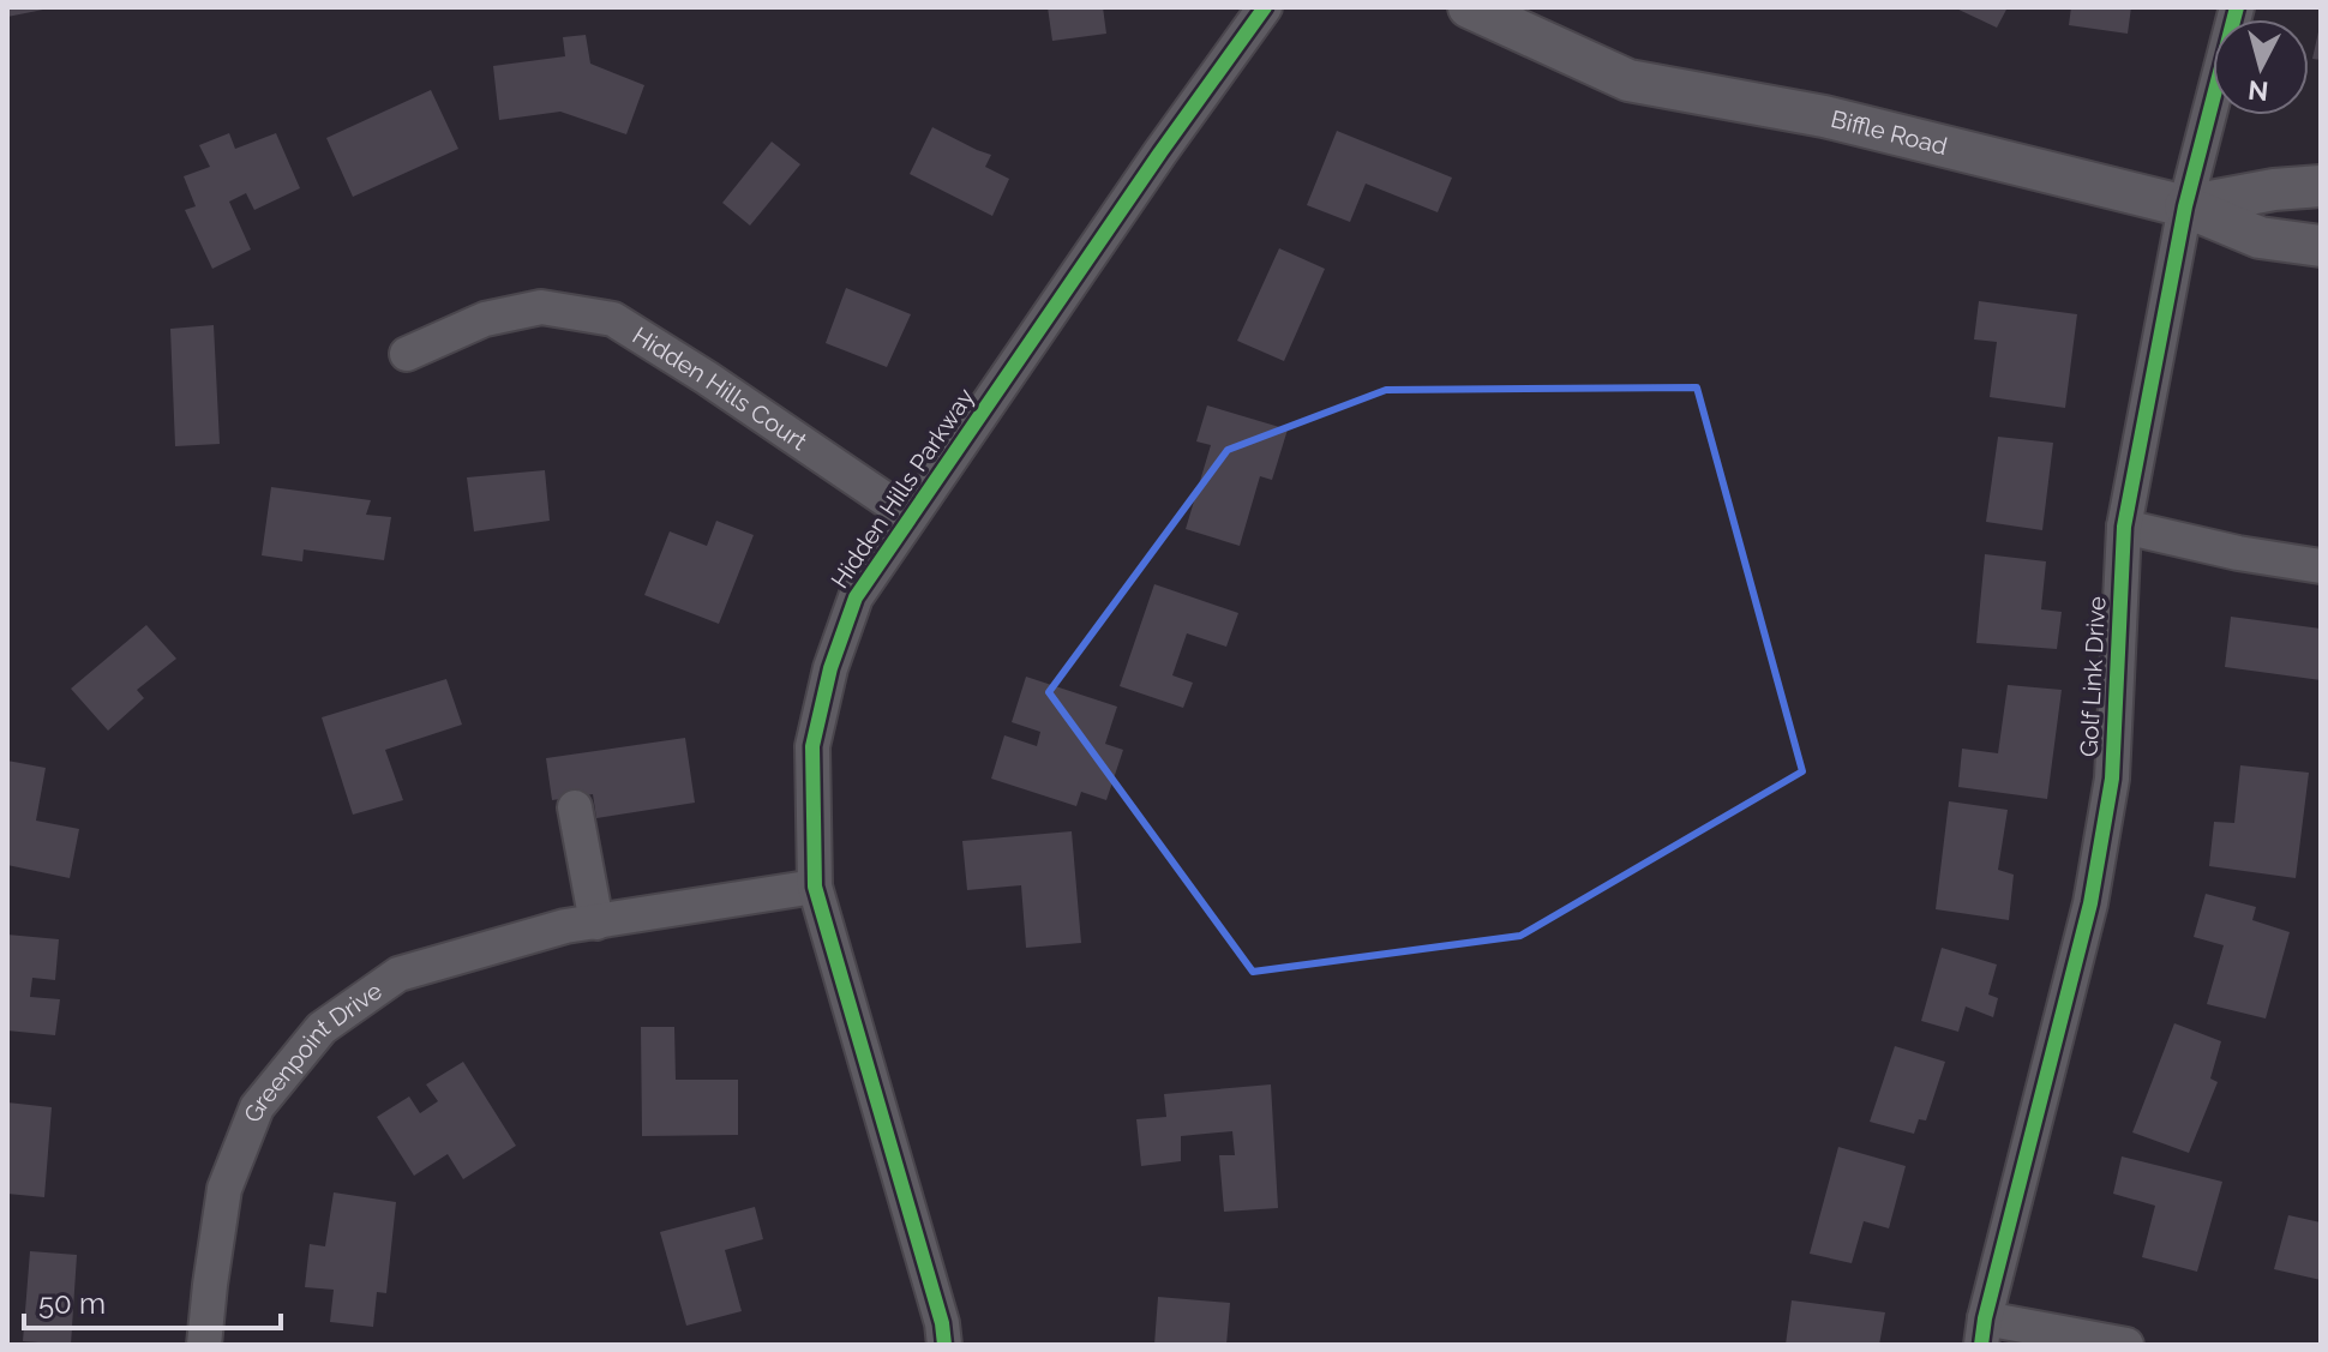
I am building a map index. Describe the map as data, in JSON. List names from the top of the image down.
{
  "streets": {
    "street": [
      "Biffle Road",
      "Hidden Hills Court",
      "Hidden Hills Parkway",
      "Golf Link Drive",
      "Greenpoint Drive"
    ]
  },
  "crossings": [
    ["Biffle Road", "Golf Link Drive"],
    ["Hidden Hills Court", "Hidden Hills Parkway"],
    ["Hidden Hills Parkway", "Greenpoint Drive"]
  ],
  "scale_bar": "50 m",
  "north": "bottom"
}
